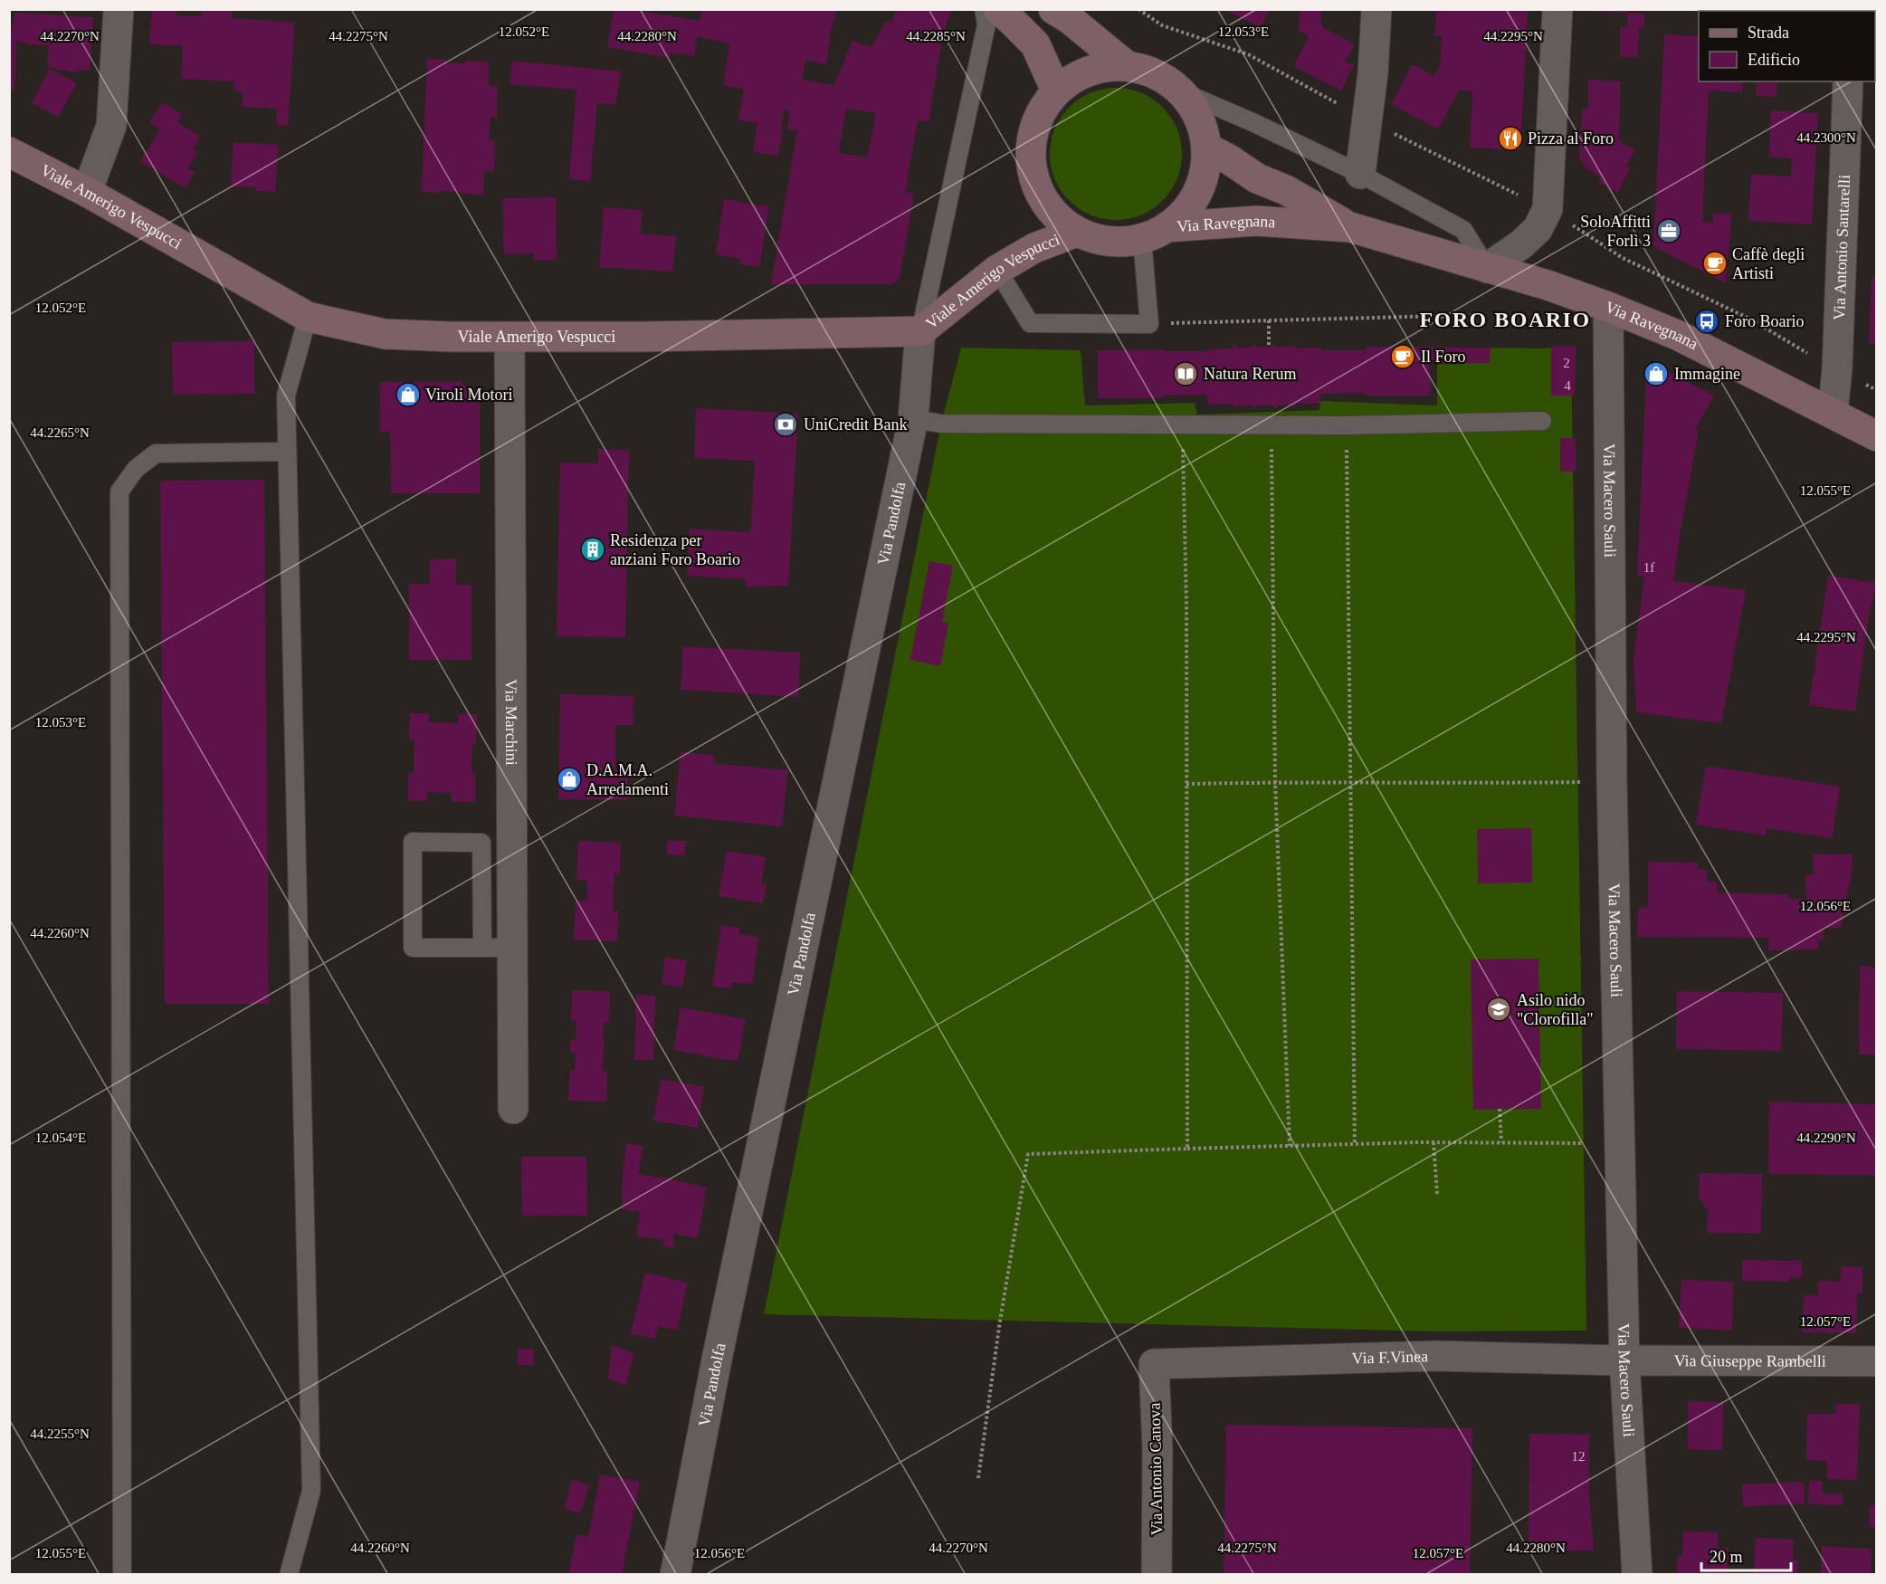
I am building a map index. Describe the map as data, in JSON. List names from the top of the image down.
{
  "streets": {
    "main road": ["Viale Amerigo Vespucci", "Via Ravegnana"],
    "street": [
      "Via Antonio Santarelli",
      "Via Macero Sauli",
      "Via Pandolfa",
      "Via Marchini",
      "Via F.Vinea",
      "Via Giuseppe Rambelli",
      "Via Antonio Canova"
    ]
  },
  "crossings": [
    ["Viale Amerigo Vespucci", "Via Ravegnana"],
    ["Viale Amerigo Vespucci", "Via Pandolfa"],
    ["Viale Amerigo Vespucci", "Via Marchini"],
    ["Via Ravegnana", "Via Antonio Santarelli"],
    ["Via Ravegnana", "Via Macero Sauli"],
    ["Via Macero Sauli", "Via F.Vinea"],
    ["Via Macero Sauli", "Via Giuseppe Rambelli"],
    ["Via F.Vinea", "Via Giuseppe Rambelli"],
    ["Via F.Vinea", "Via Antonio Canova"]
  ],
  "districts": ["FORO BOARIO"],
  "places": {
    "restaurant": ["Pizza al Foro"],
    "office": ["SoloAffitti Forlì 3"],
    "cafe": ["Caffè degli Artisti", "Il Foro"],
    "bus stop": ["Foro Boario"],
    "library": ["Natura Rerum"],
    "shop": ["Immagine", "Viroli Motori", "D.A.M.A. Arredamenti"],
    "bank": ["UniCredit Bank"],
    "building": ["Residenza per anziani Foro Boario"],
    "school or university": ["Asilo nido \"Clorofilla\""]
  },
  "house_numbers": [
    "2",
    "4",
    "1f",
    "12"
  ],
  "legend": ["Strada", "Edificio"],
  "scale_bar": "20 m",
  "coordinates": [
    "12.052°E",
    "12.053°E",
    "44.2270°N",
    "44.2275°N",
    "44.2280°N",
    "44.2285°N",
    "44.2295°N",
    "44.2300°N",
    "44.2265°N",
    "12.055°E",
    "12.056°E",
    "44.2260°N",
    "44.2290°N",
    "12.054°E",
    "12.057°E",
    "44.2255°N"
  ]
}
